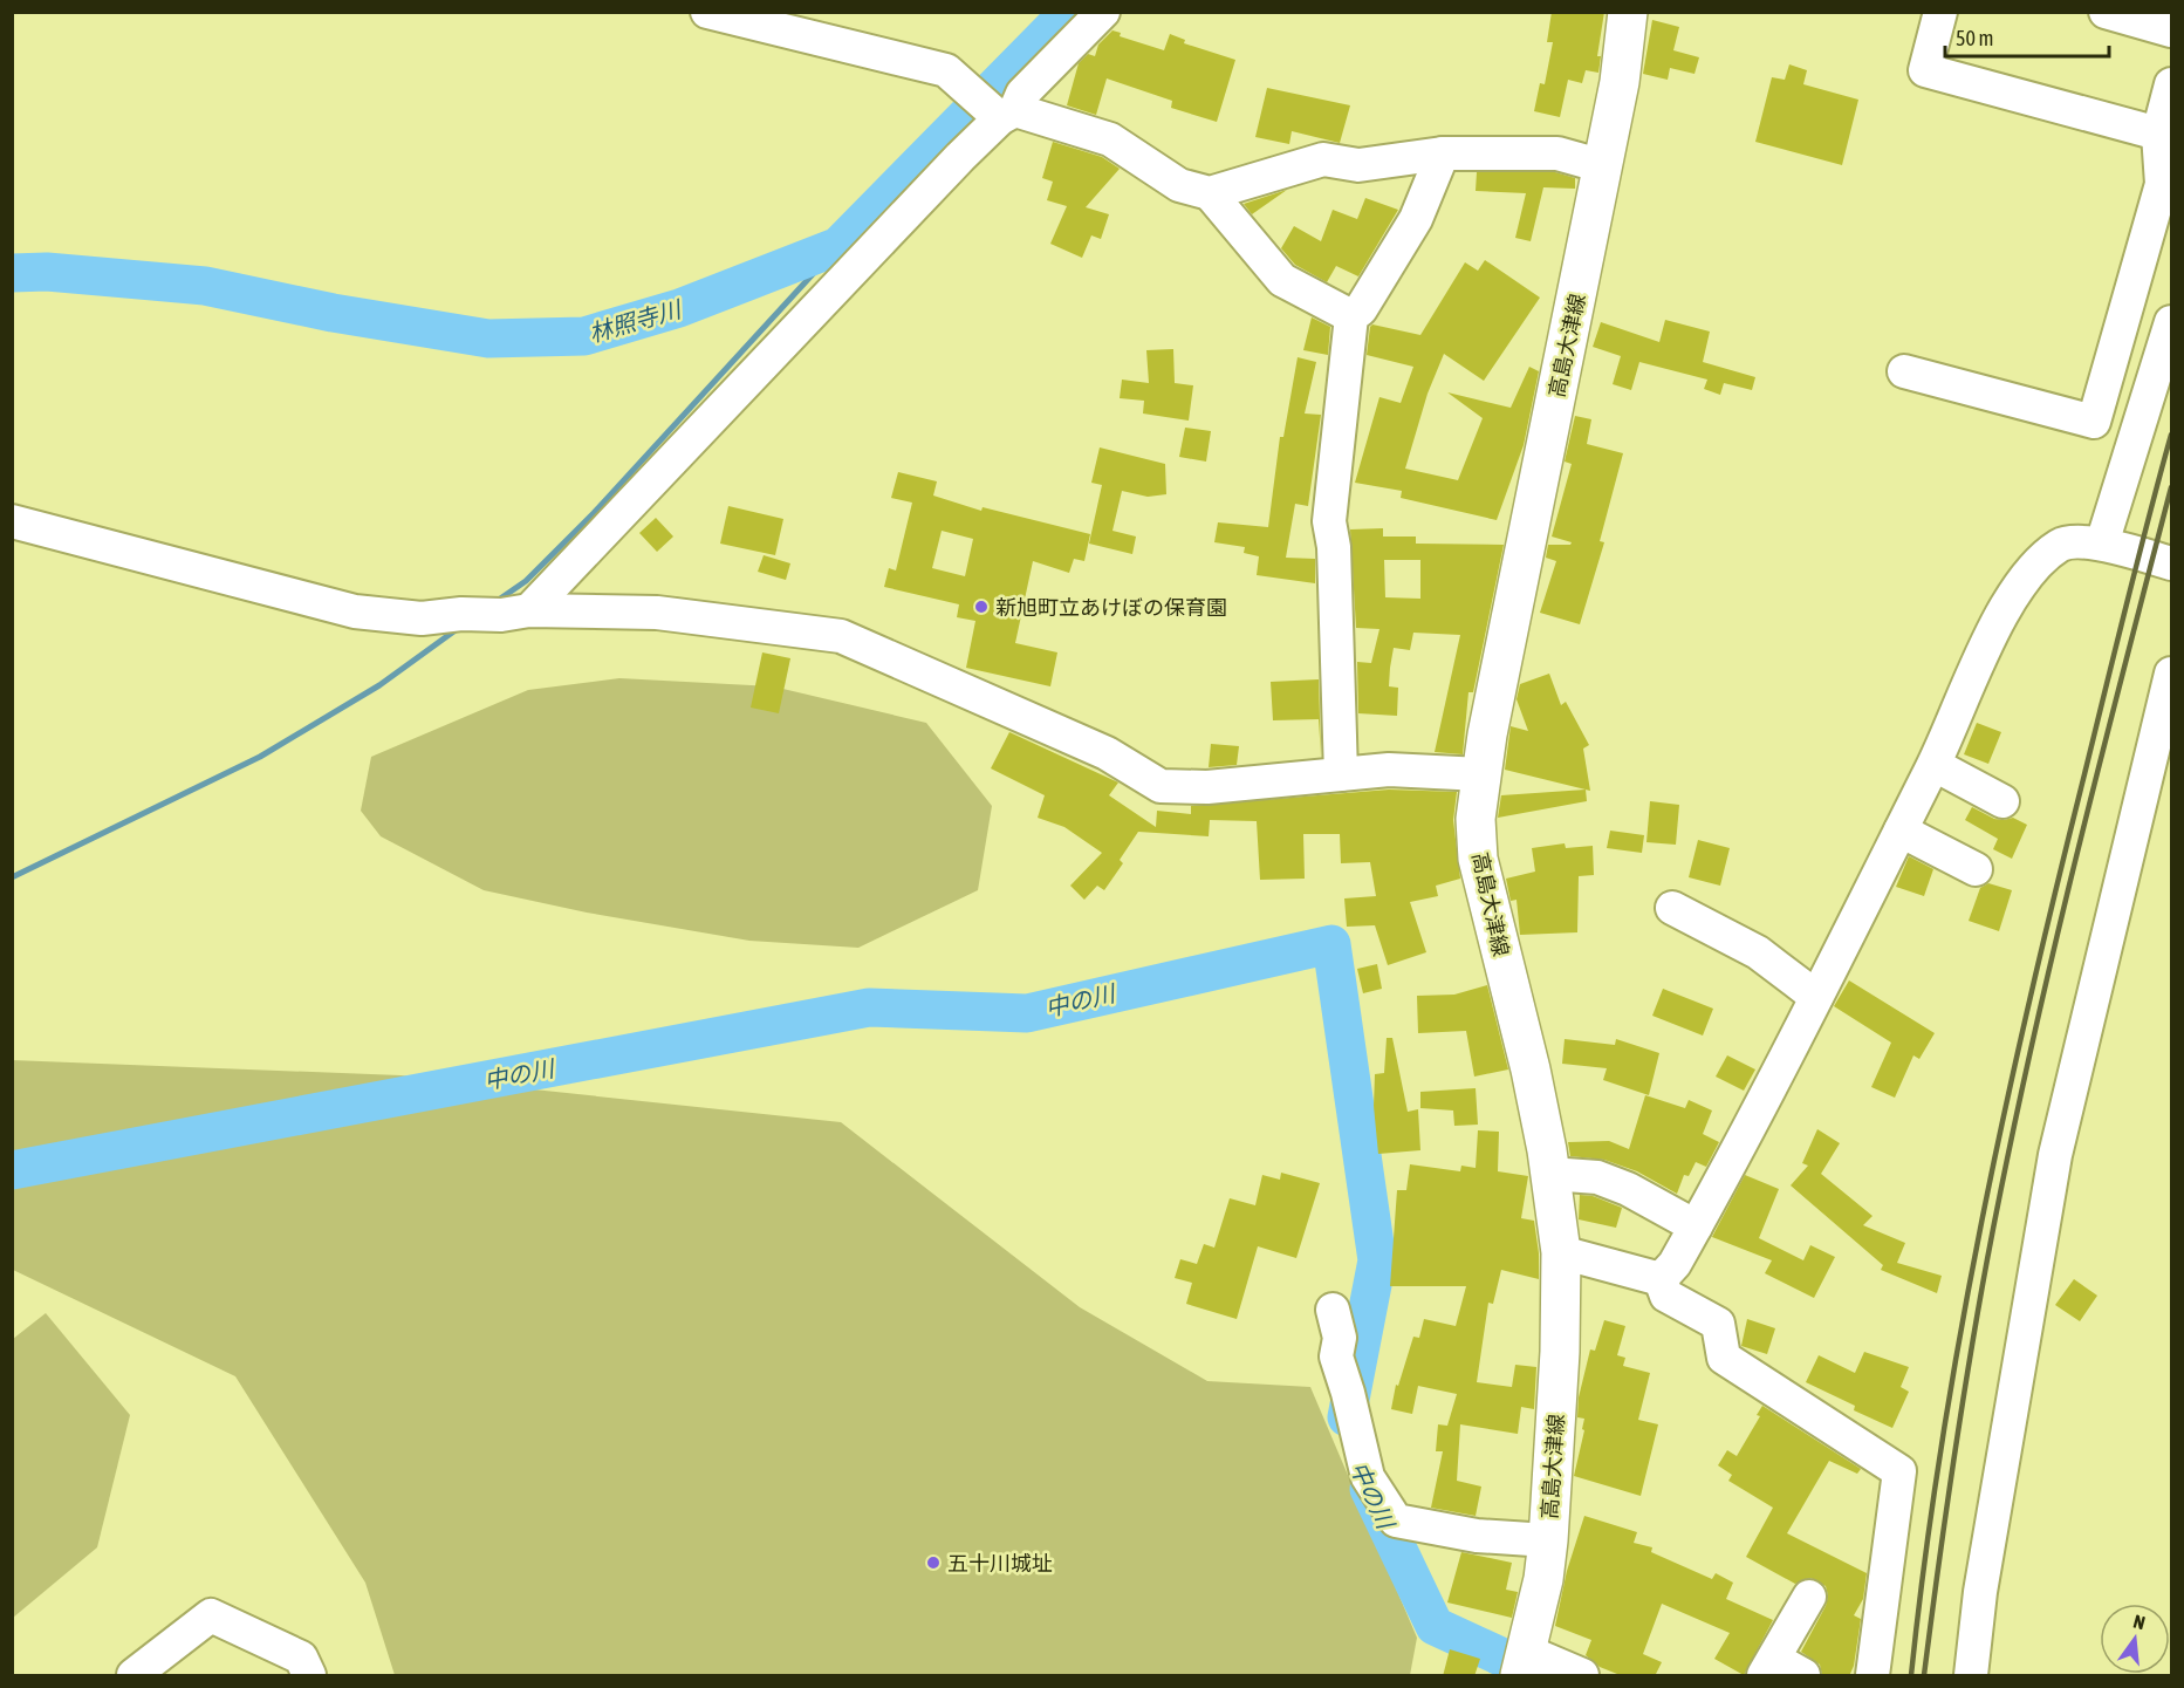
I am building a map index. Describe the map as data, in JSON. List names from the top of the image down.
{
  "streets": {
    "main road": ["高島大津線"]
  },
  "water": ["林照寺川", "中の川"],
  "places": ["新旭町立あけぼの保育園", "五十川城址"],
  "scale_bar": "50 m",
  "north": "top"
}
